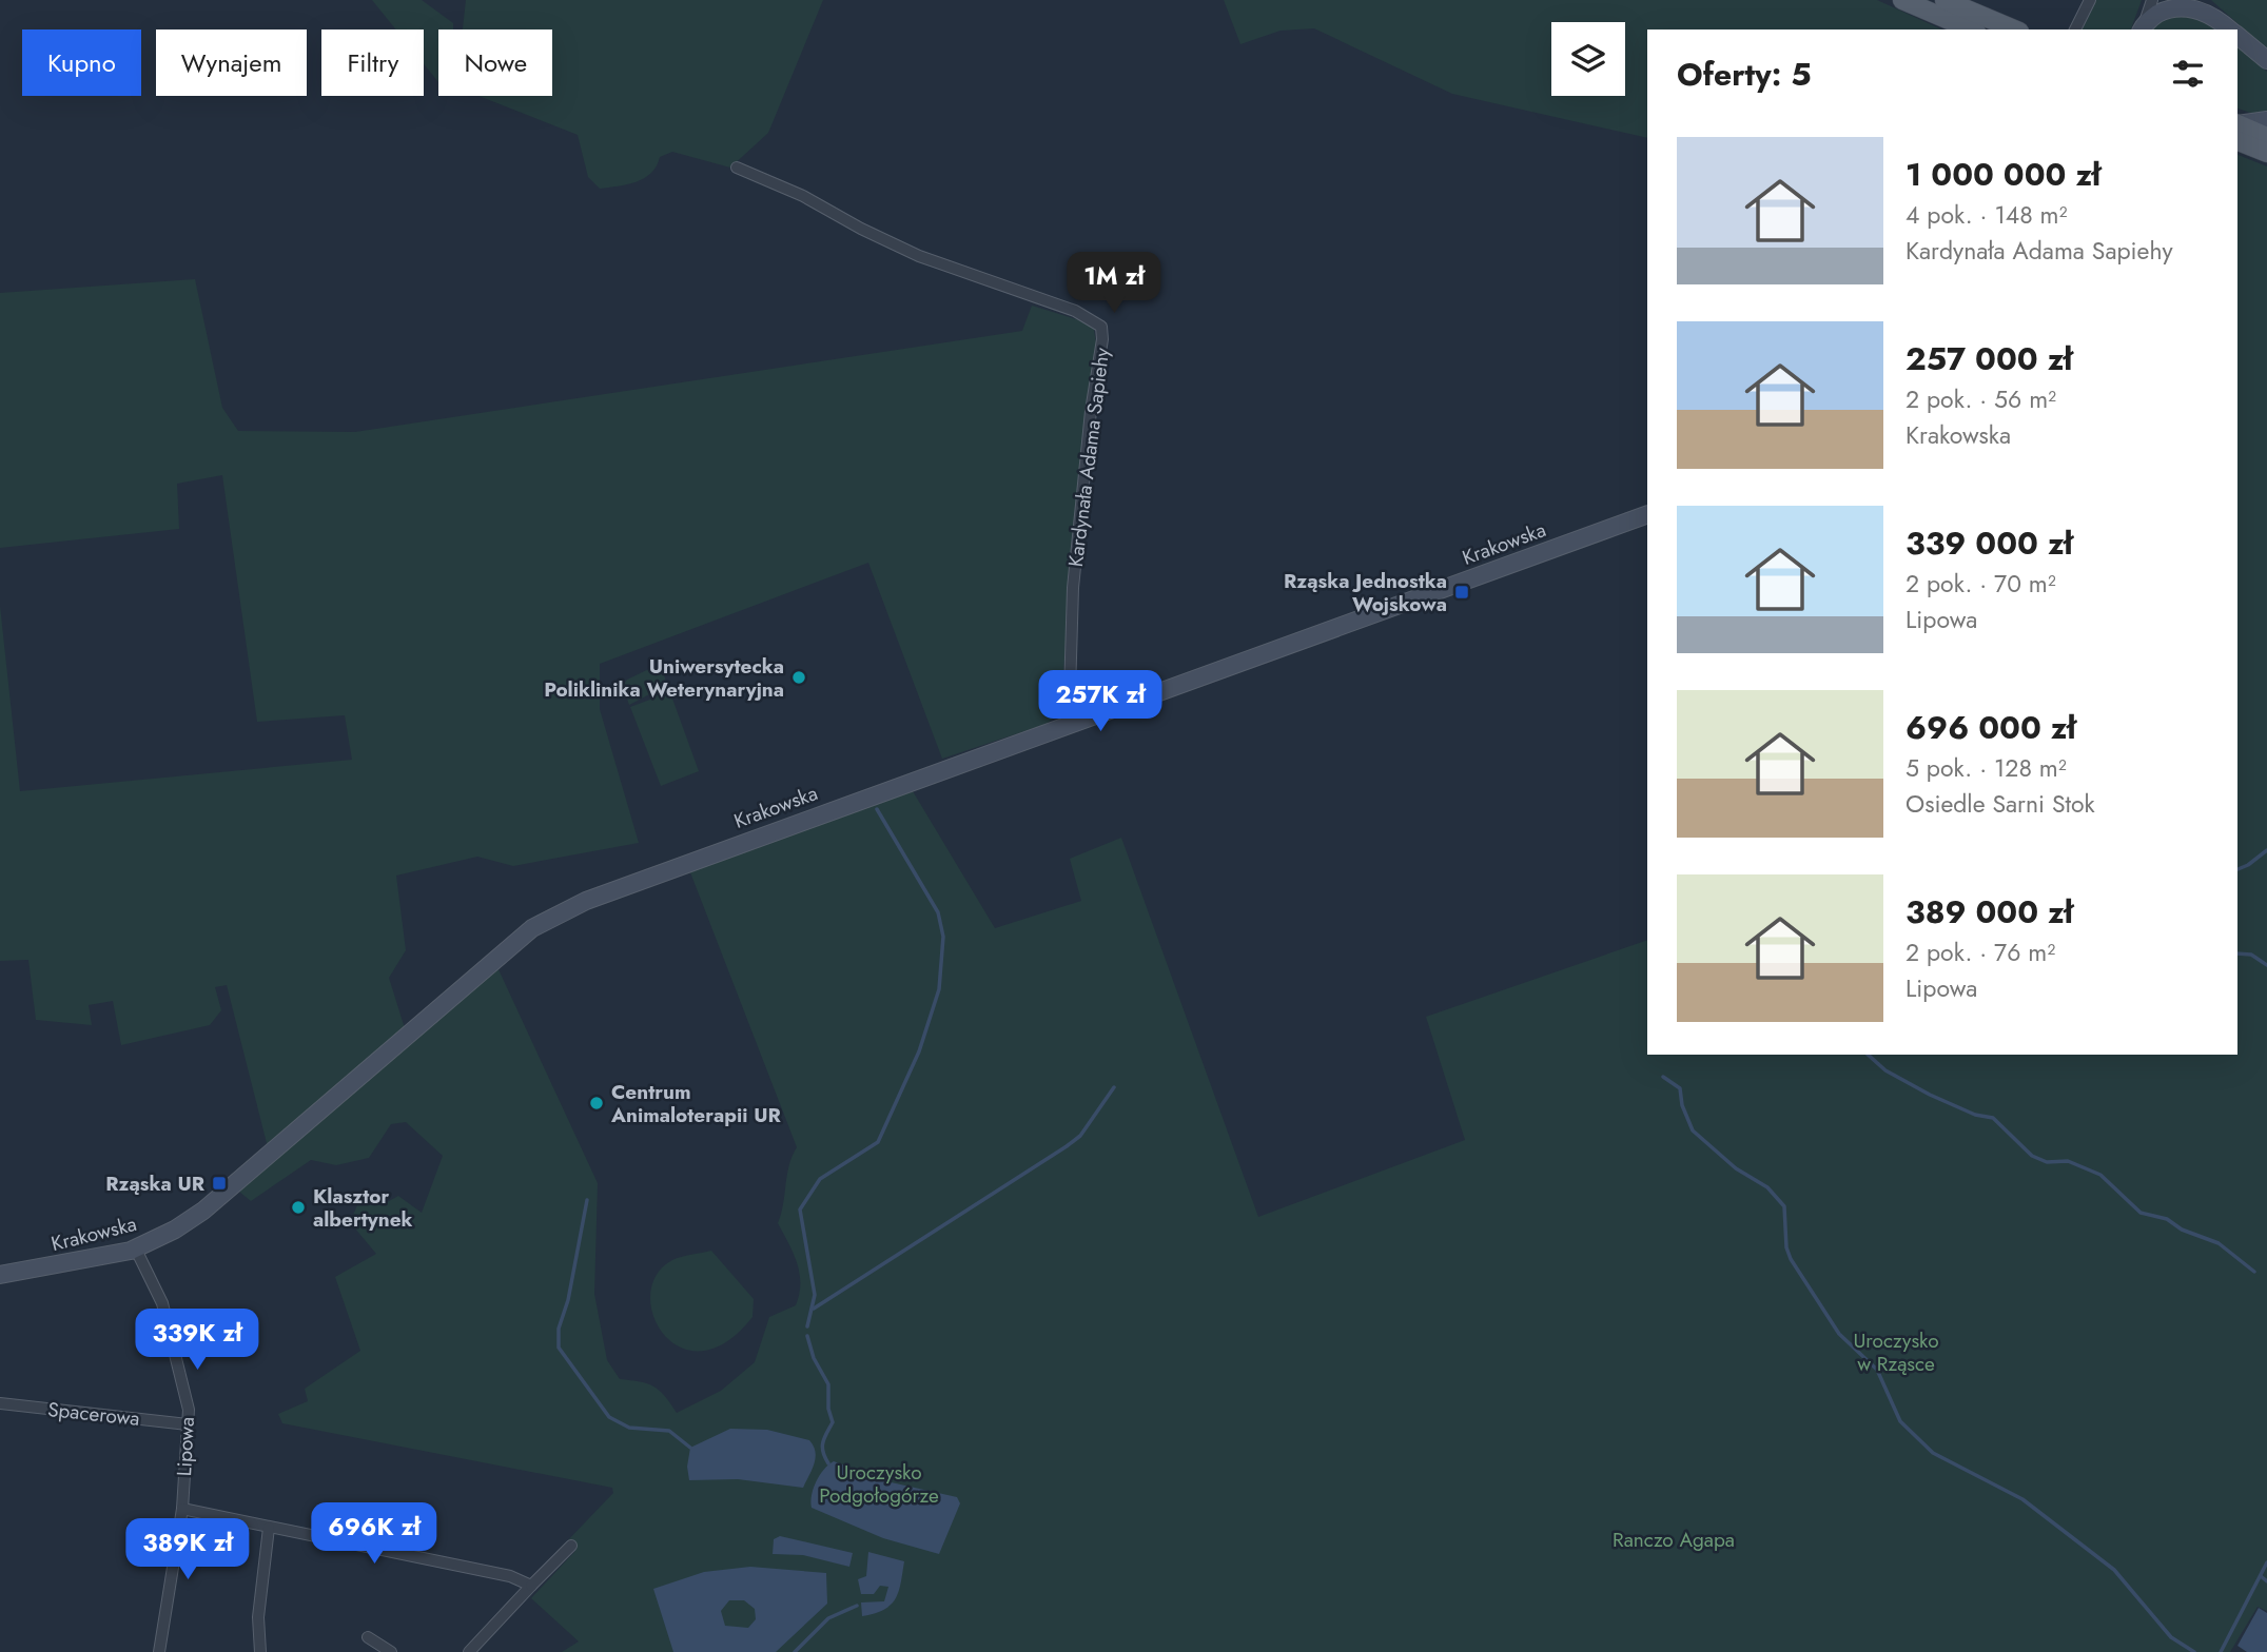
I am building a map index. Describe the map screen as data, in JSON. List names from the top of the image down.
{
  "streets": {
    "street": [
      "Kardynała Adama Sapiehy",
      "Krakowska",
      "Spacerowa",
      "Lipowa"
    ]
  },
  "crossings": [
    ["Kardynała Adama Sapiehy", "Krakowska"],
    ["Krakowska", "Lipowa"],
    ["Spacerowa", "Lipowa"]
  ],
  "parks": ["Uroczysko w Rząsce", "Uroczysko Podgołogórze", "Ranczo Agapa"],
  "places": {
    "transit": ["Rząska Jednostka Wojskowa", "Rząska UR"],
    "other": ["Uniwersytecka Poliklinika Weterynaryjna", "Centrum Animaloterapii UR", "Klasztor albertynek"]
  },
  "page": {
    "chip": [
      "Kupno",
      "Wynajem",
      "Filtry",
      "Nowe"
    ],
    "heading": "Oferty: 5",
    "list": [
      {
        "name": "1 000 000 zł",
        "note": "4 pok. · 148 m² · Kardynała Adama Sapiehy"
      },
      {
        "name": "257 000 zł",
        "note": "2 pok. · 56 m² · Krakowska"
      },
      {
        "name": "339 000 zł",
        "note": "2 pok. · 70 m² · Lipowa"
      },
      {
        "name": "696 000 zł",
        "note": "5 pok. · 128 m² · Osiedle Sarni Stok"
      },
      {
        "name": "389 000 zł",
        "note": "2 pok. · 76 m² · Lipowa"
      }
    ],
    "price": [
      "1M zł",
      "257K zł",
      "339K zł",
      "696K zł",
      "389K zł"
    ]
  }
}
